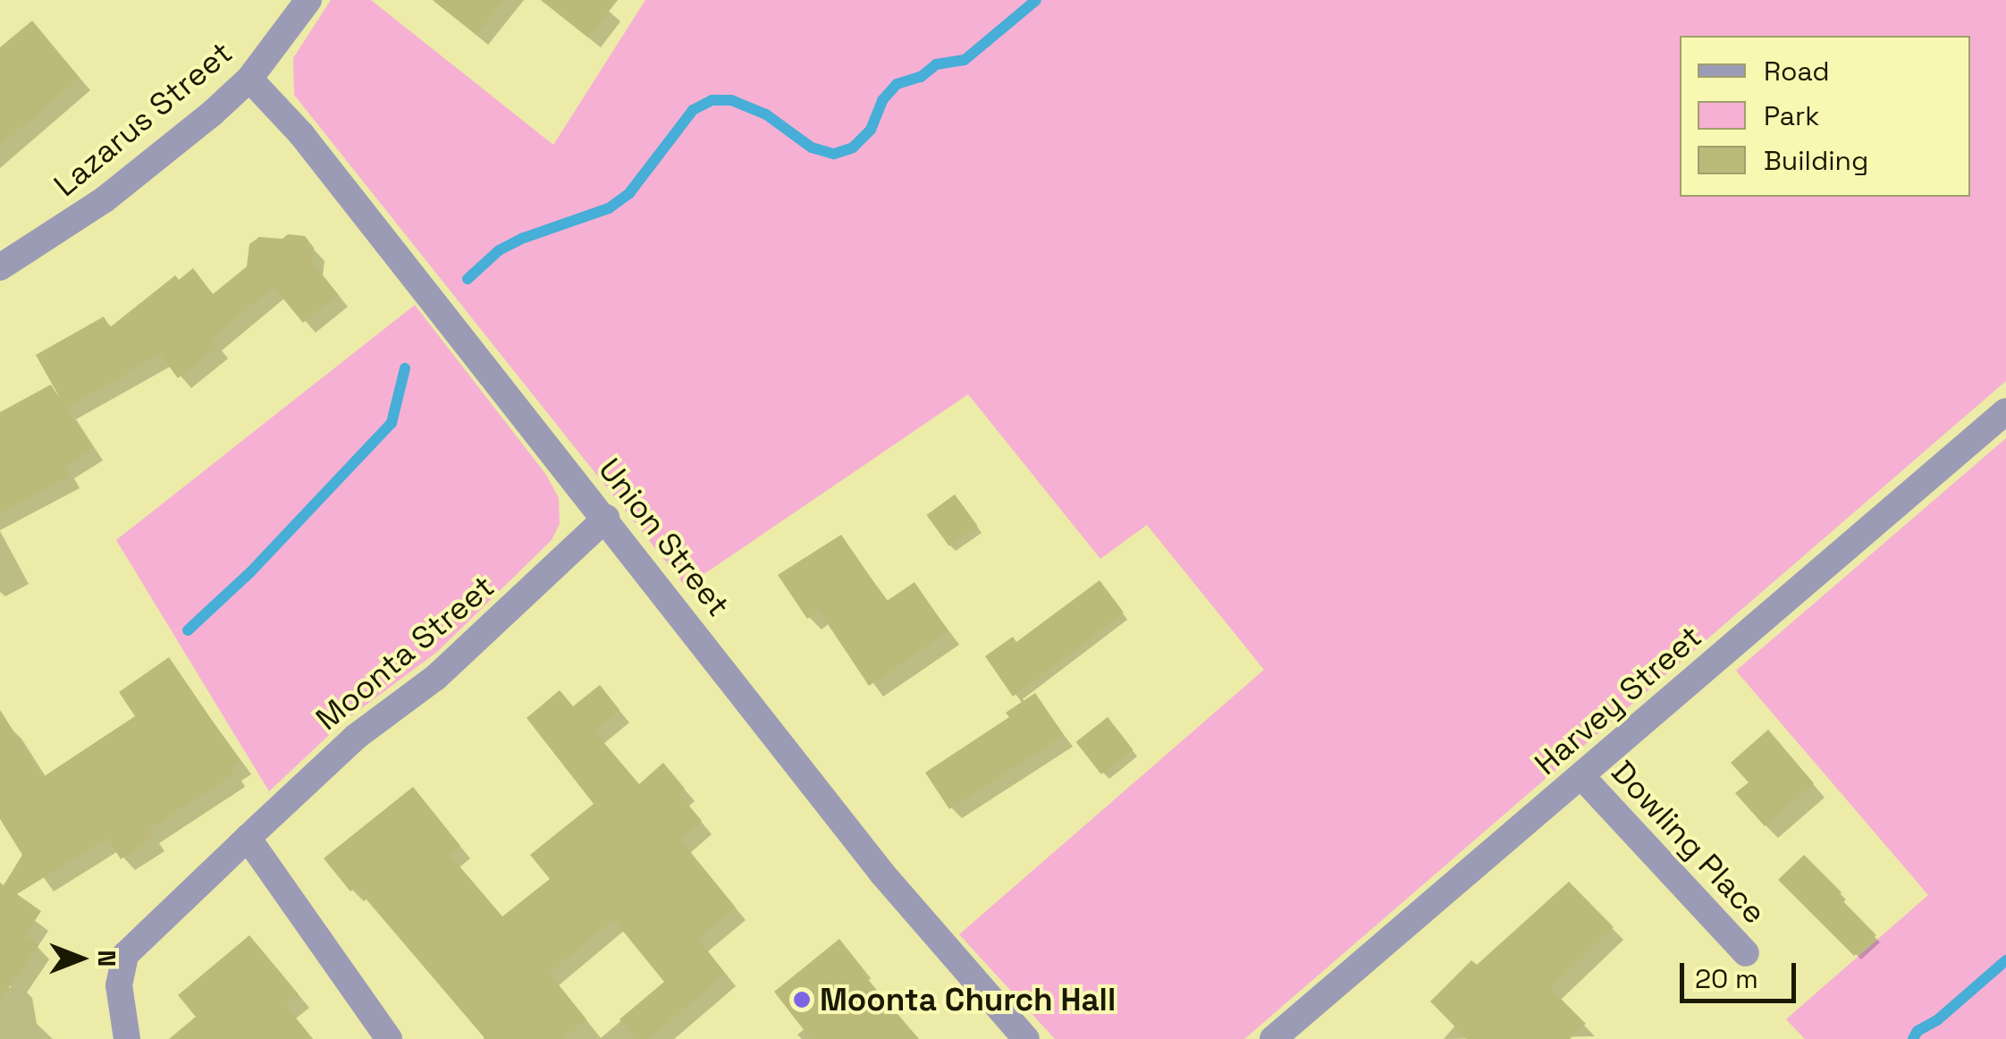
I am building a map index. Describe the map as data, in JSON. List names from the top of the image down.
{
  "streets": {
    "street": [
      "Lazarus Street",
      "Union Street",
      "Moonta Street",
      "Harvey Street",
      "Dowling Place"
    ]
  },
  "crossings": [
    ["Lazarus Street", "Union Street"],
    ["Union Street", "Moonta Street"],
    ["Harvey Street", "Dowling Place"]
  ],
  "places": ["Moonta Church Hall"],
  "legend": ["Road", "Park", "Building"],
  "scale_bar": "20 m",
  "north": "right"
}
